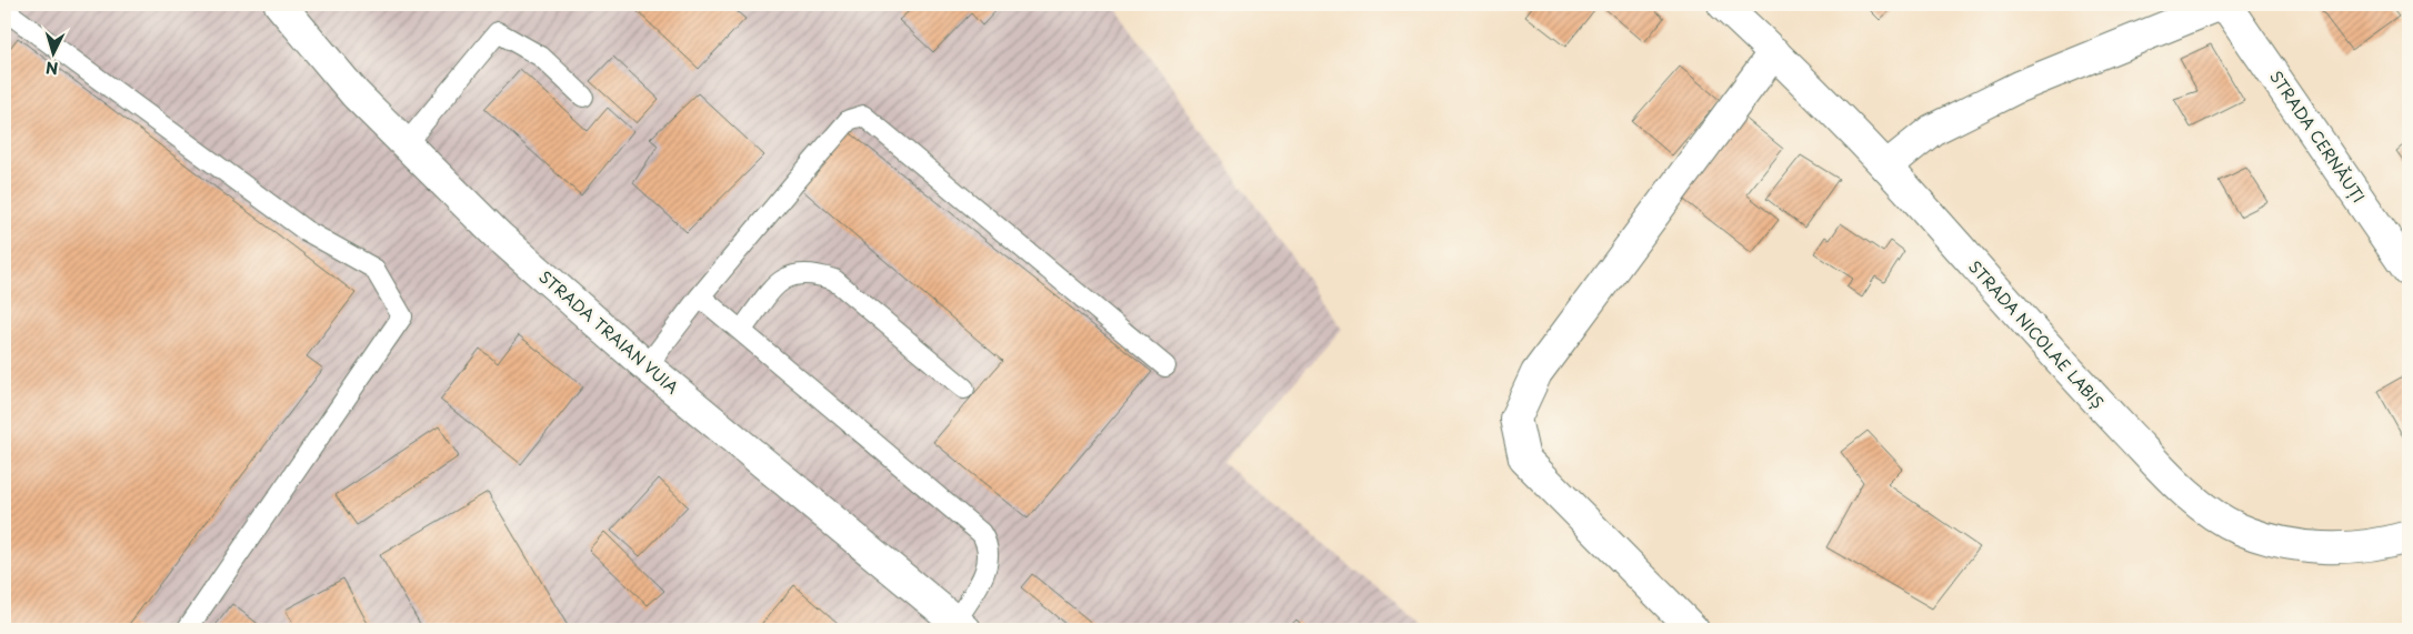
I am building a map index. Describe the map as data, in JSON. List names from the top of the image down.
{
  "streets": {
    "street": ["STRADA CERNĂUȚI", "STRADA TRAIAN VUIA", "STRADA NICOLAE LABIȘ"]
  },
  "north": "bottom"
}
